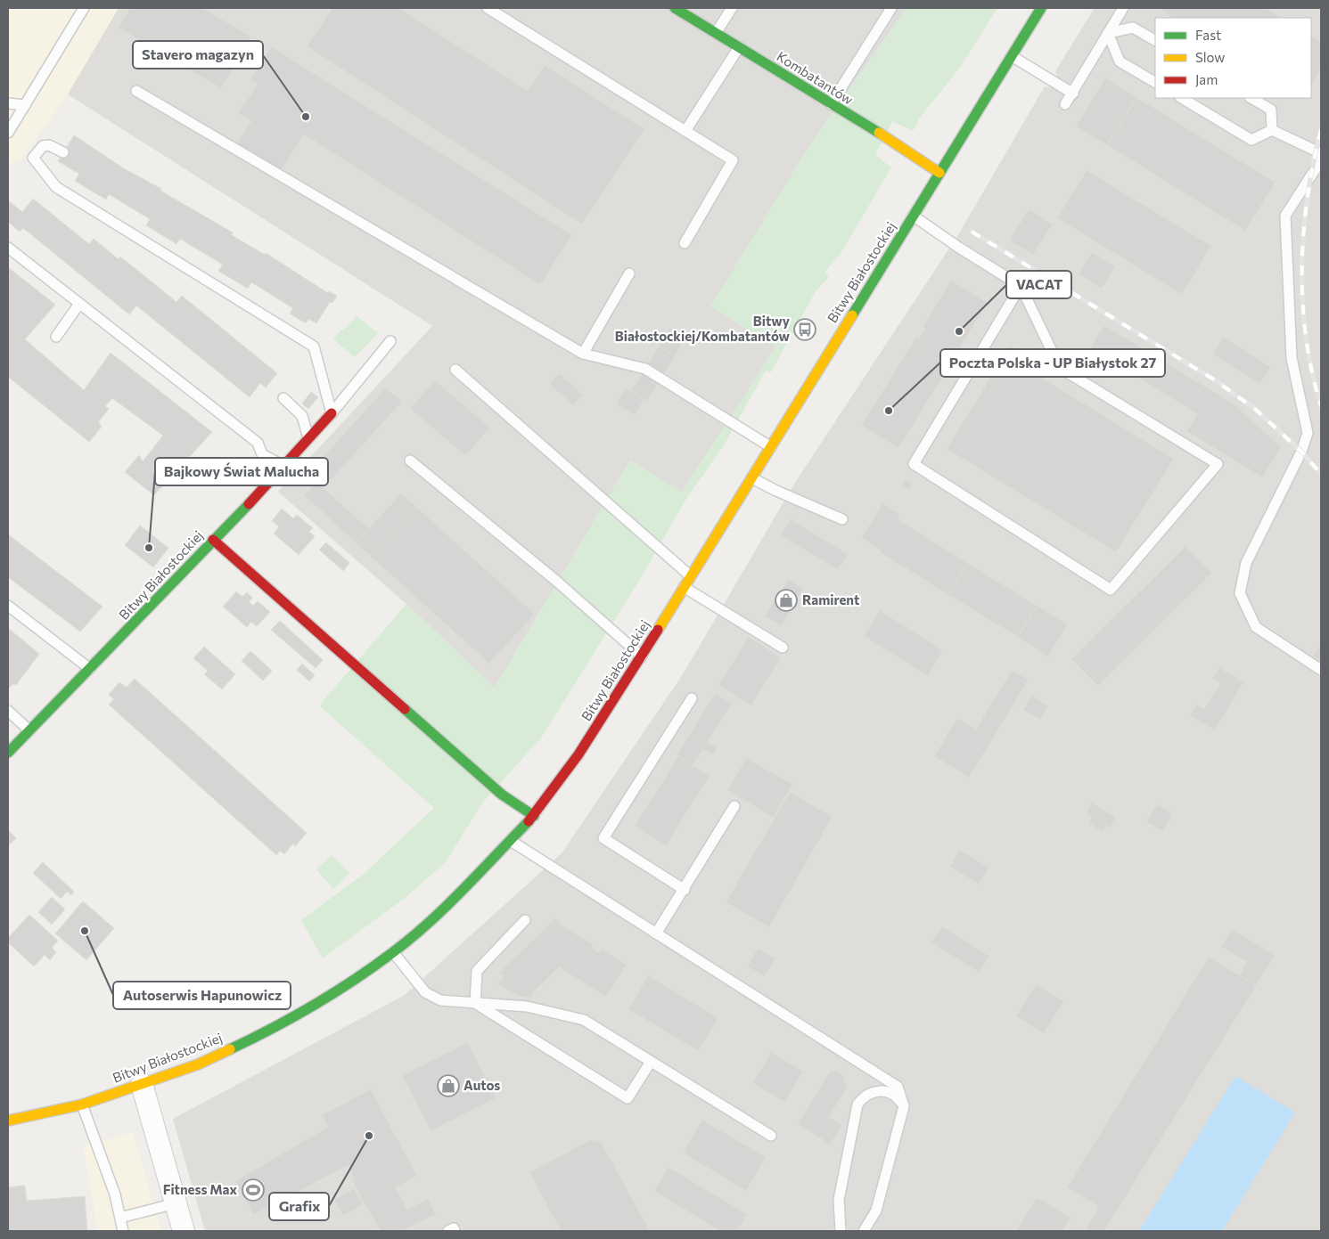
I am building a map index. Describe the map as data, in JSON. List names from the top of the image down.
{
  "streets": {
    "street": ["Kombatantów", "Bitwy Białostockiej"]
  },
  "crossings": [
    ["Kombatantów", "Bitwy Białostockiej"]
  ],
  "places": {
    "other": [
      "Stavero magazyn",
      "VACAT",
      "Poczta Polska - UP Białystok 27",
      "Bajkowy Świat Malucha",
      "Autoserwis Hapunowicz",
      "Grafix"
    ],
    "bus stop": ["Bitwy Białostockiej/Kombatantów"],
    "shop": ["Ramirent", "Autos"],
    "sports": ["Fitness Max"]
  },
  "legend": ["Fast", "Slow", "Jam"]
}
